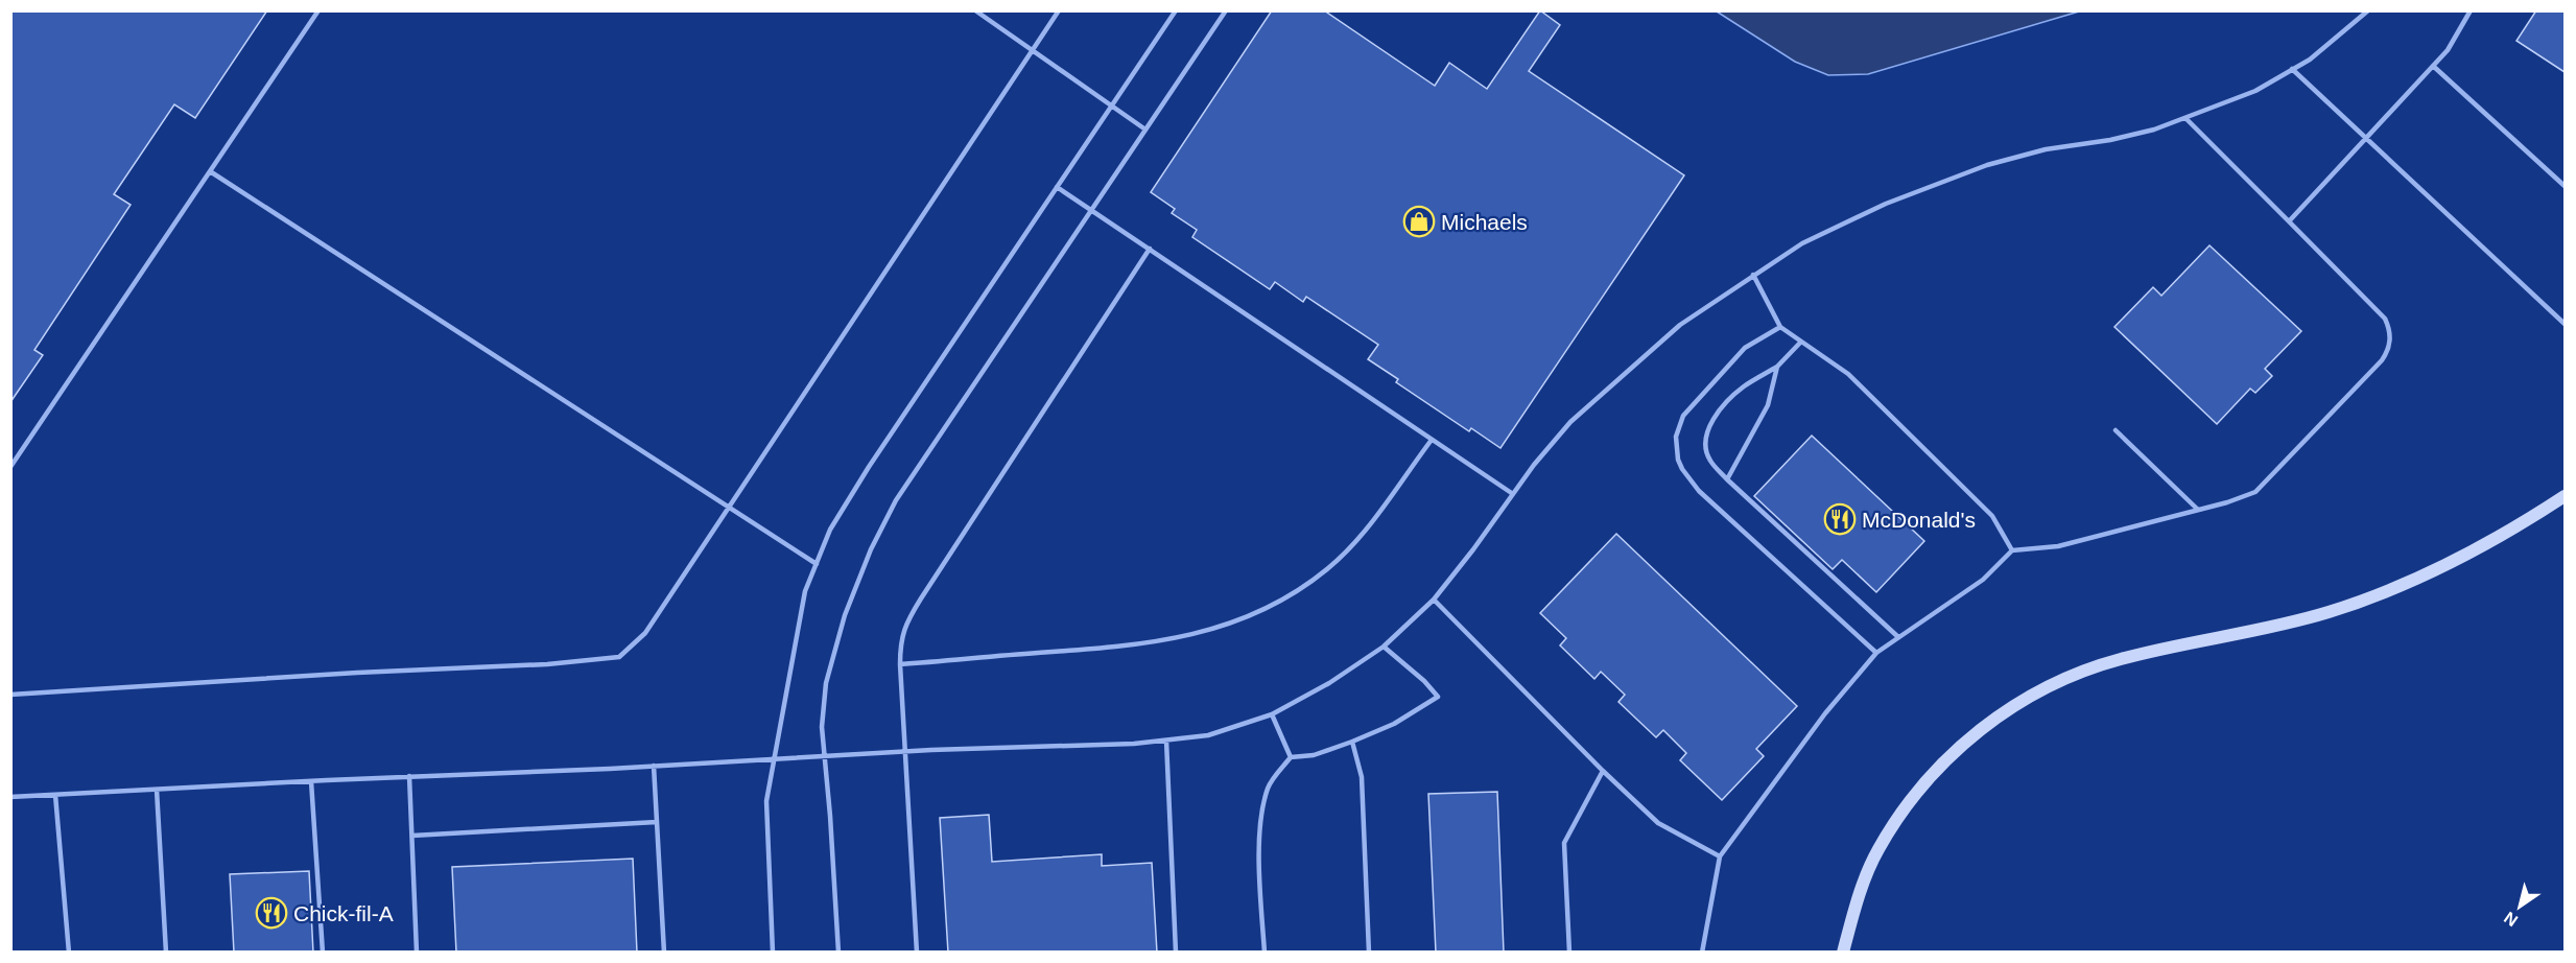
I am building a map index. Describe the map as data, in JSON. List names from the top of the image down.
{
  "places": {
    "shop": ["Michaels"],
    "restaurant": ["McDonald's", "Chick-fil-A"]
  },
  "north": "bottom left"
}
